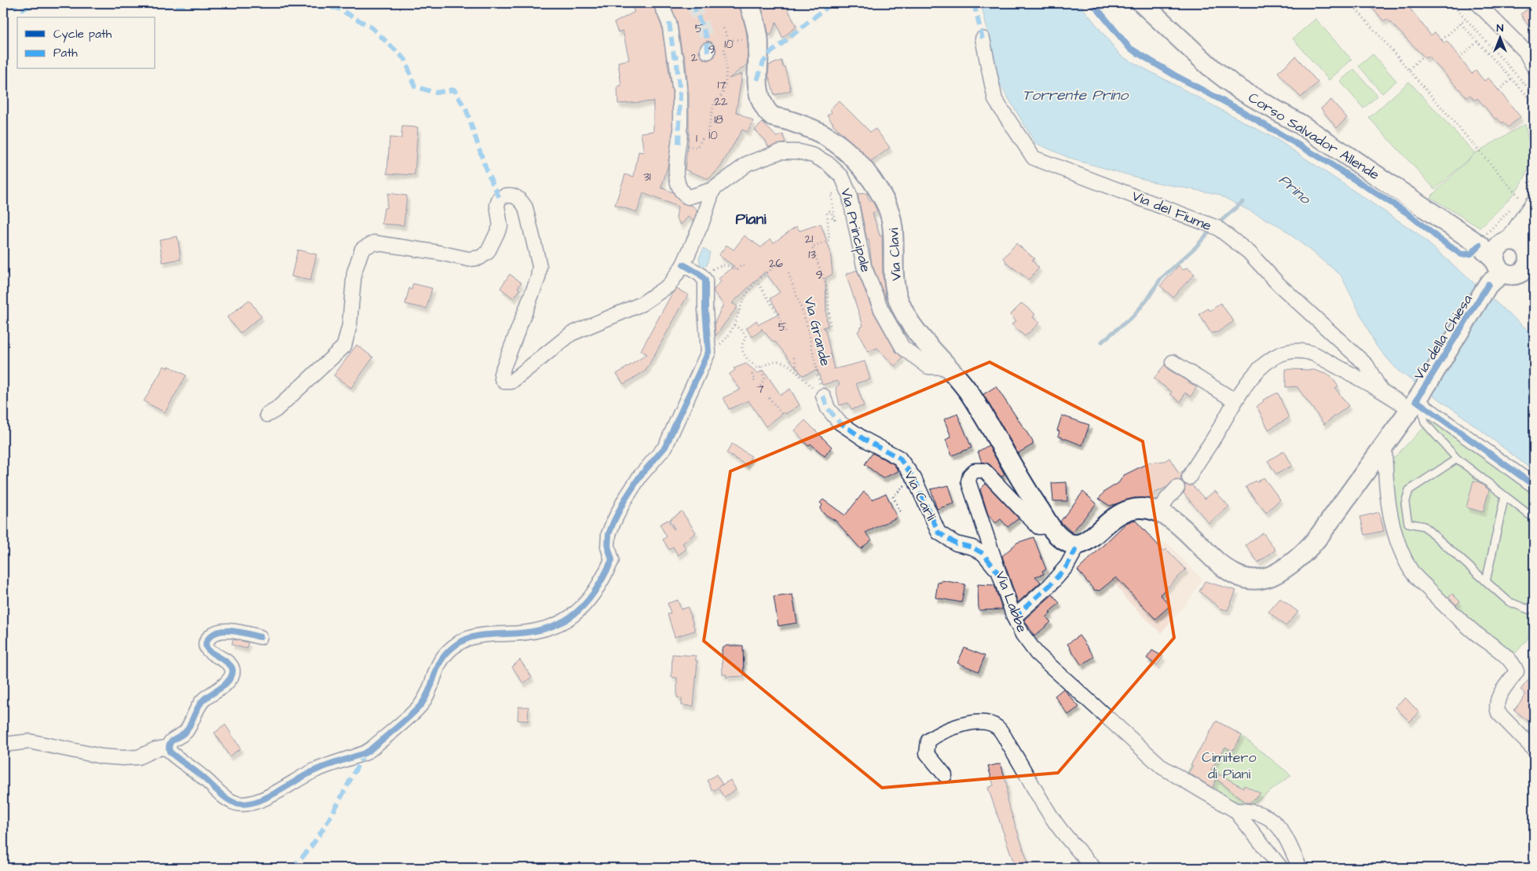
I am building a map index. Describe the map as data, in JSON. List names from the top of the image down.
{
  "streets": {
    "main road": ["Corso Salvador Allende", "Via Clavi", "Via della Chiesa"],
    "street": [
      "Via del Fiume",
      "Via Principale",
      "Via Carli",
      "Via Labbe"
    ],
    "path": ["Via Grande"]
  },
  "crossings": [
    ["Via del Fiume", "Via della Chiesa"],
    ["Via Principale", "Via Clavi"],
    ["Via Clavi", "Via Labbe"],
    ["Via Grande", "Via Carli"],
    ["Via Carli", "Via Labbe"]
  ],
  "districts": ["Piani"],
  "water": ["Torrente Prino", "Prino"],
  "parks": ["Cimitero di Piani"],
  "house_numbers": [
    "5",
    "10",
    "9",
    "2",
    "17",
    "22",
    "18",
    "10",
    "1",
    "31",
    "21",
    "13",
    "26",
    "9",
    "5",
    "7"
  ],
  "legend": ["Cycle path", "Path"],
  "north": "top"
}
